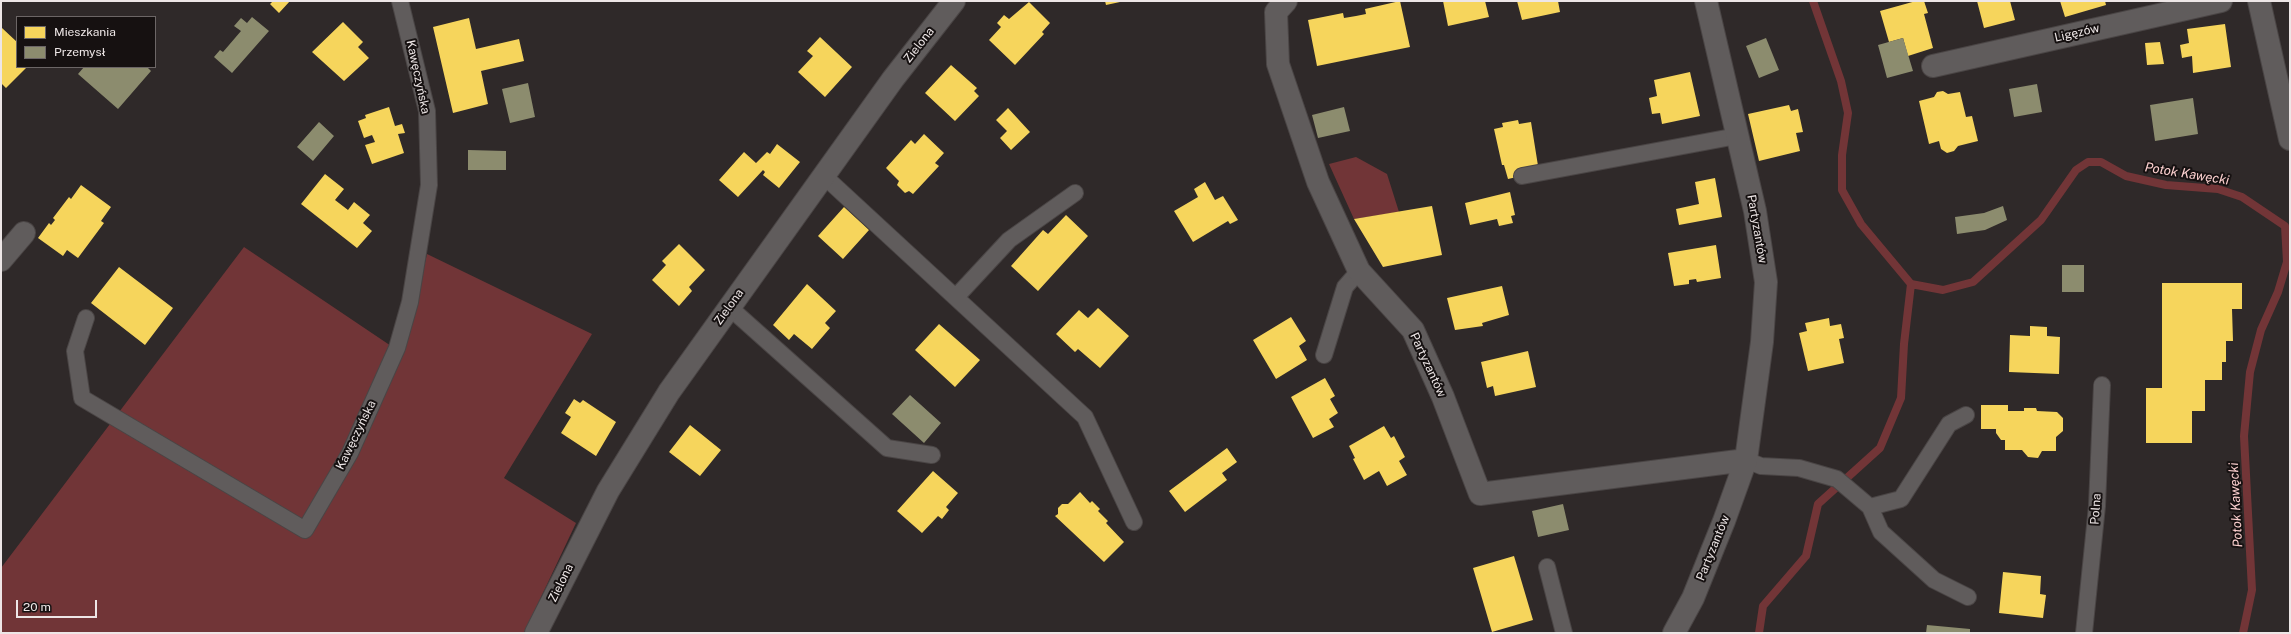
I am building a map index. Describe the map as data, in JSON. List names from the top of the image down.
{
  "streets": {
    "street": ["Ligęzów", "Zielona", "Partyzantów"],
    "lane": ["Kawęczyńska", "Polna"]
  },
  "water": ["Potok Kawęcki"],
  "legend": ["Mieszkania", "Przemysł"],
  "scale_bar": "20 m"
}
